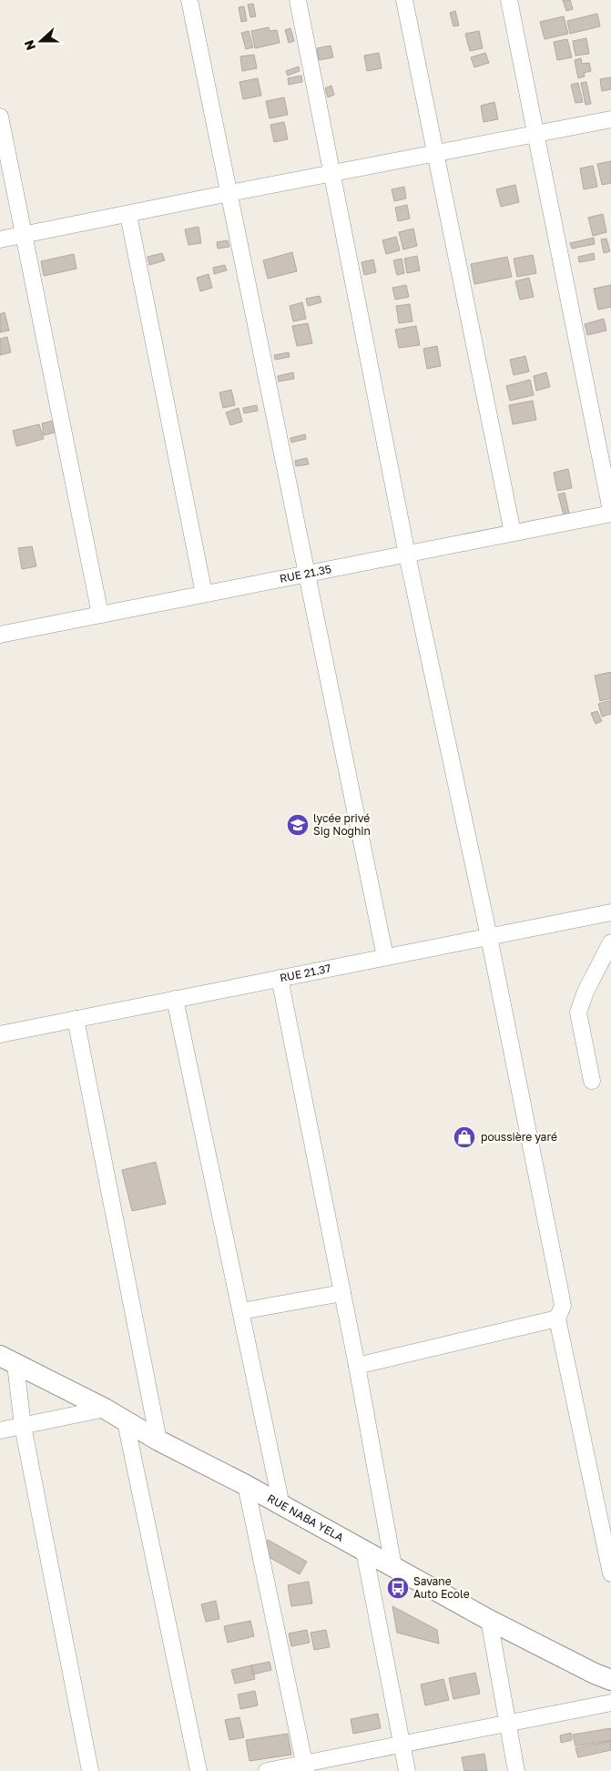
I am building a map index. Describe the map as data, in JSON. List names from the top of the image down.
{
  "streets": {
    "street": ["RUE 21.35", "RUE 21.37", "RUE NABA YELA"]
  },
  "places": {
    "school or university": ["lycée privé Sig Noghin"],
    "shop": ["poussière yaré"],
    "bus stop": ["Savane Auto Ecole"]
  },
  "north": "left"
}
